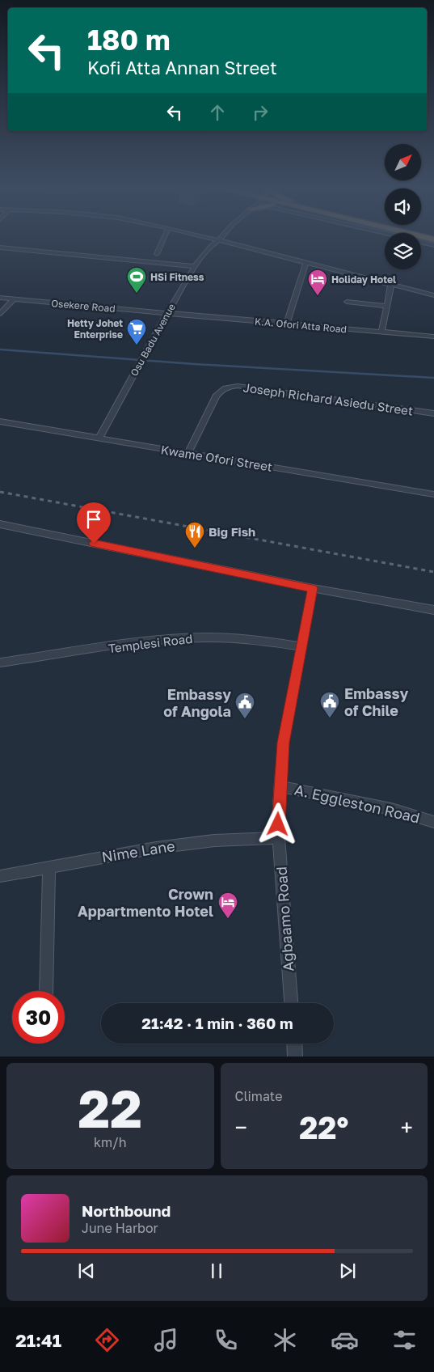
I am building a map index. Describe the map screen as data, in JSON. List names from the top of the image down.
{
  "streets": {
    "street": [
      "Osekere Road",
      "K.A. Ofori Atta Road",
      "Osu Badu Avenue",
      "Joseph Richard Asiedu Street",
      "Kwame Ofori Street",
      "Templesi Road",
      "A. Eggleston Road",
      "Nime Lane",
      "Agbaamo Road"
    ]
  },
  "crossings": [
    ["Osekere Road", "K.A. Ofori Atta Road"],
    ["Osekere Road", "Osu Badu Avenue"],
    ["K.A. Ofori Atta Road", "Osu Badu Avenue"],
    ["Osu Badu Avenue", "Kwame Ofori Street"],
    ["Joseph Richard Asiedu Street", "Kwame Ofori Street"],
    ["Templesi Road", "Agbaamo Road"],
    ["A. Eggleston Road", "Agbaamo Road"],
    ["Nime Lane", "Agbaamo Road"]
  ],
  "places": {
    "sports": ["HSi Fitness"],
    "hotel": ["Holiday Hotel", "Crown Appartmento Hotel"],
    "supermarket": ["Hetty Johet Enterprise"],
    "restaurant": ["Big Fish"],
    "public building": ["Embassy of Chile", "Embassy of Angola"]
  },
  "north": "top right",
  "page": {
    "turn": ["180 m", "Kofi Atta Annan Street"],
    "limit": "30",
    "trip": "21:42 · 1 min · 360 m",
    "tile": [
      ["22", "km/h"],
      "Climate"
    ],
    "heat": ["−", "22°", "+"],
    "song": ["Northbound", "June Harbor"],
    "tabs": "21:41"
  }
}
